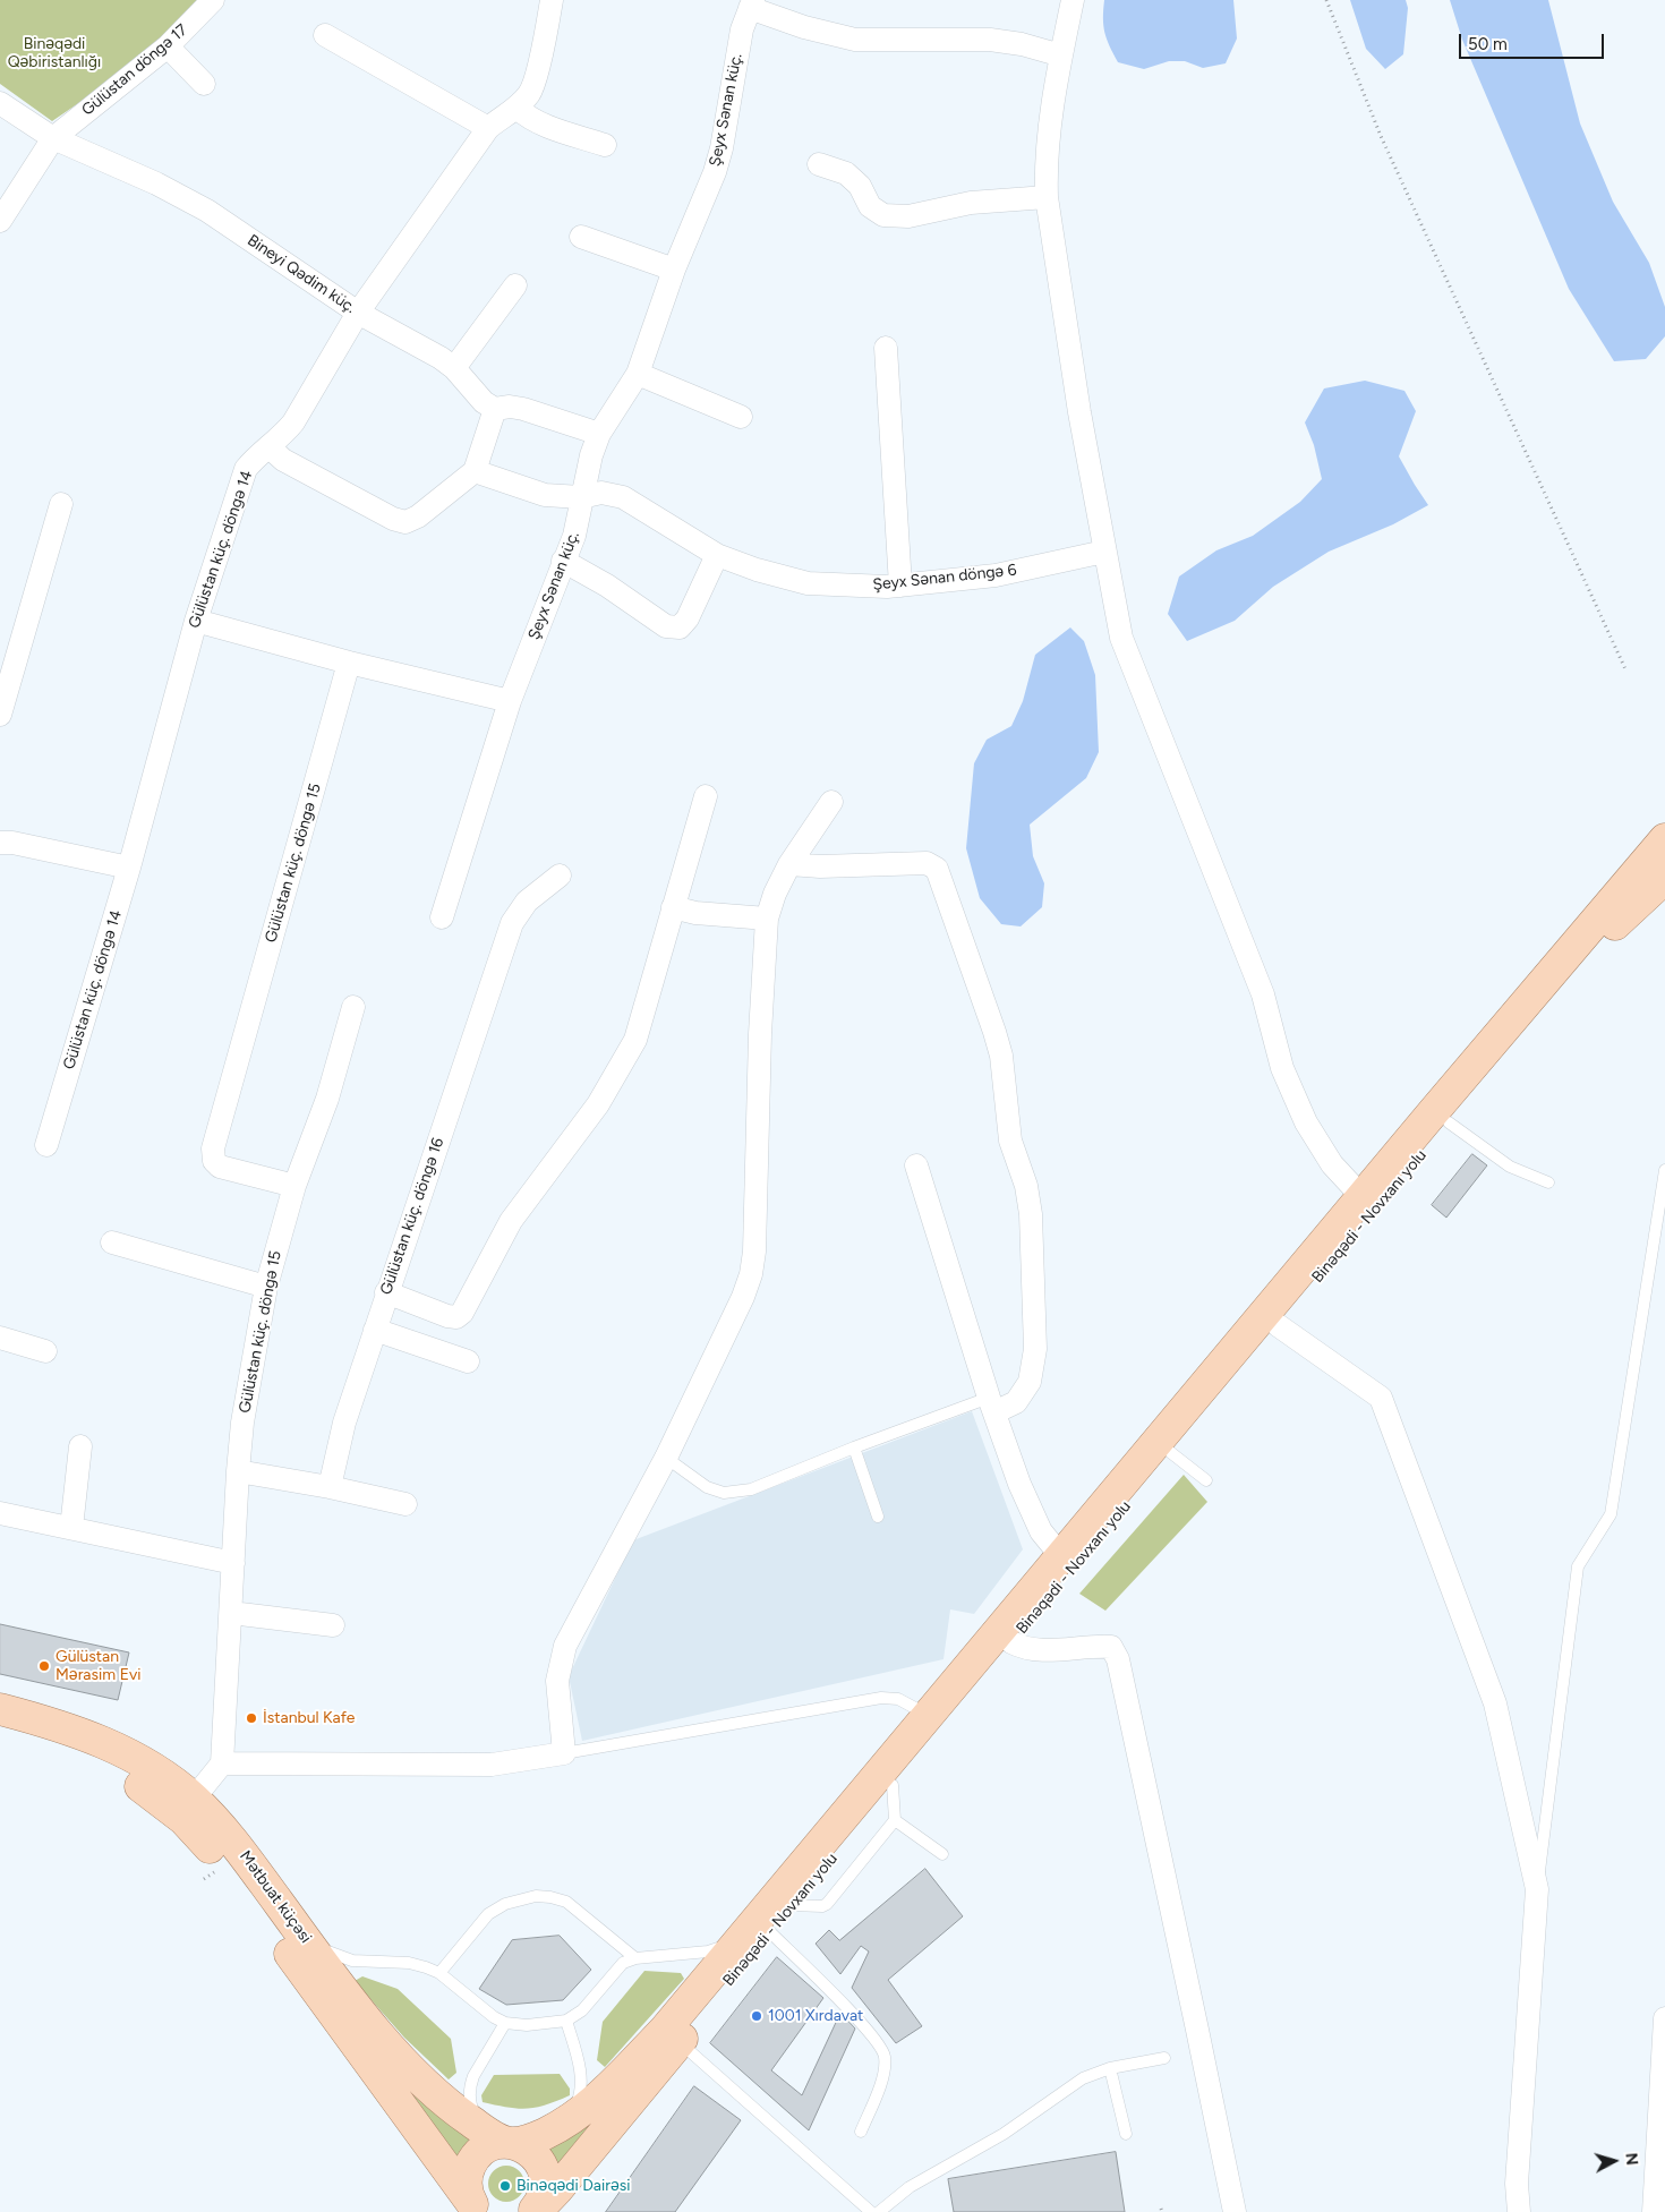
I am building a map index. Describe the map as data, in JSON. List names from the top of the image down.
{
  "streets": {
    "main road": ["Binəqədi - Novxanı yolu", "Mətbuat küçəsi"],
    "street": [
      "Gülüstan döngə 17",
      "Şeyx Sənan küç.",
      "Bineyi Qədim küç.",
      "Gülüstan küç. döngə 14",
      "Şeyx Sənan döngə 6",
      "Gülüstan küç. döngə 15",
      "Gülüstan küç. döngə 16"
    ]
  },
  "crossings": [
    ["Gülüstan döngə 17", "Bineyi Qədim küç."],
    ["Şeyx Sənan küç.", "Şeyx Sənan döngə 6"],
    ["Bineyi Qədim küç.", "Gülüstan küç. döngə 14"],
    ["Binəqədi - Novxanı yolu", "Mətbuat küçəsi"]
  ],
  "parks": ["Binəqədi Qəbiristanlığı"],
  "places": [
    "Gülüstan Mərasim Evi",
    "İstanbul Kafe",
    "1001 Xırdavat",
    "Binəqədi Dairəsi"
  ],
  "scale_bar": "50 m",
  "north": "right"
}
